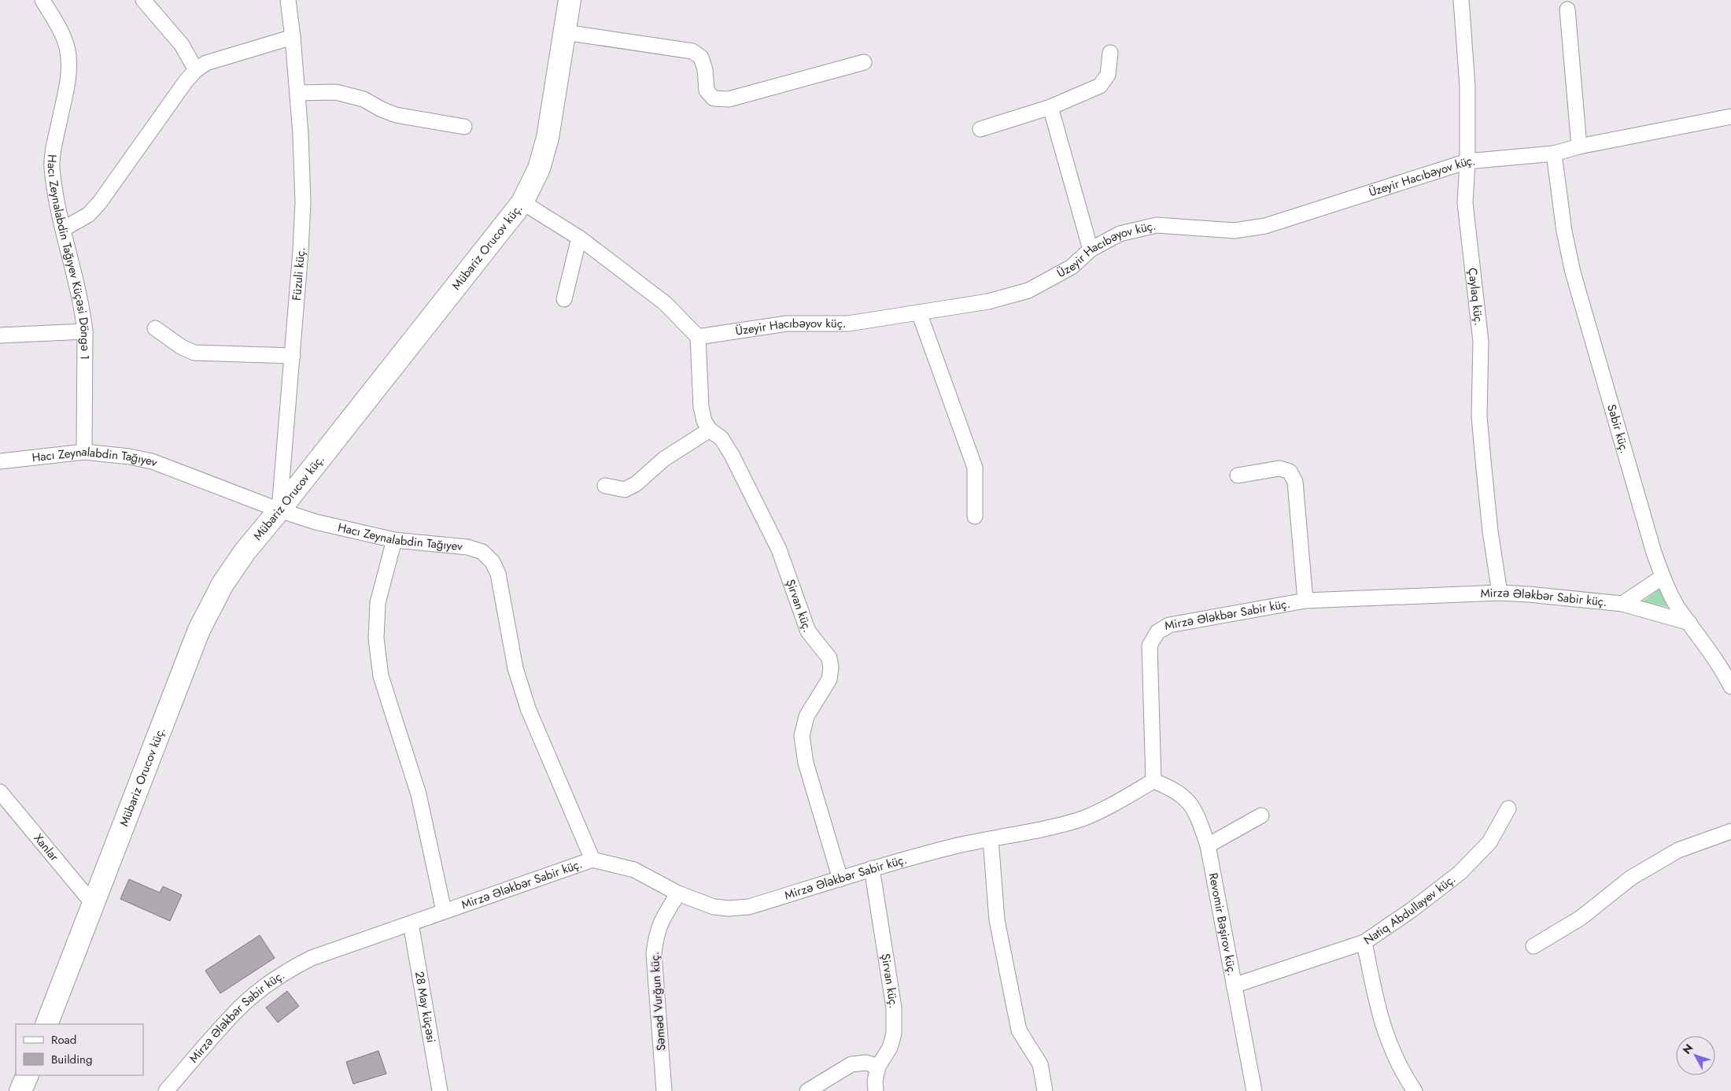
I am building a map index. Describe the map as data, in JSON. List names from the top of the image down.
{
  "streets": {
    "street": [
      "Üzeyir Hacıbəyov küç.",
      "Mübariz Orucov küç.",
      "Hacı Zeynalabdin Tağıyev Küçəsi Döngə 1",
      "Füzuli küç.",
      "Çaylaq küç.",
      "Sabir küç.",
      "Hacı Zeynalabdin Tağıyev",
      "Mirzə Ələkbər Sabir küç.",
      "Şirvan küç.",
      "Xanlar",
      "Natiq Abdullayev küç.",
      "Revomir Bəşirov küç.",
      "Səməd Vurğun küç.",
      "28 May küçəsi"
    ]
  },
  "crossings": [
    ["Üzeyir Hacıbəyov küç.", "Çaylaq küç."],
    ["Üzeyir Hacıbəyov küç.", "Sabir küç."],
    ["Üzeyir Hacıbəyov küç.", "Şirvan küç."],
    ["Mübariz Orucov küç.", "Füzuli küç."],
    ["Mübariz Orucov küç.", "Hacı Zeynalabdin Tağıyev"],
    ["Mübariz Orucov küç.", "Xanlar"],
    ["Hacı Zeynalabdin Tağıyev Küçəsi Döngə 1", "Hacı Zeynalabdin Tağıyev"],
    ["Füzuli küç.", "Hacı Zeynalabdin Tağıyev"],
    ["Çaylaq küç.", "Mirzə Ələkbər Sabir küç."],
    ["Sabir küç.", "Mirzə Ələkbər Sabir küç."],
    ["Hacı Zeynalabdin Tağıyev", "Mirzə Ələkbər Sabir küç."],
    ["Mirzə Ələkbər Sabir küç.", "Şirvan küç."],
    ["Mirzə Ələkbər Sabir küç.", "Revomir Bəşirov küç."],
    ["Mirzə Ələkbər Sabir küç.", "Səməd Vurğun küç."],
    ["Mirzə Ələkbər Sabir küç.", "28 May küçəsi"]
  ],
  "legend": ["Road", "Building"],
  "north": "top left"
}
